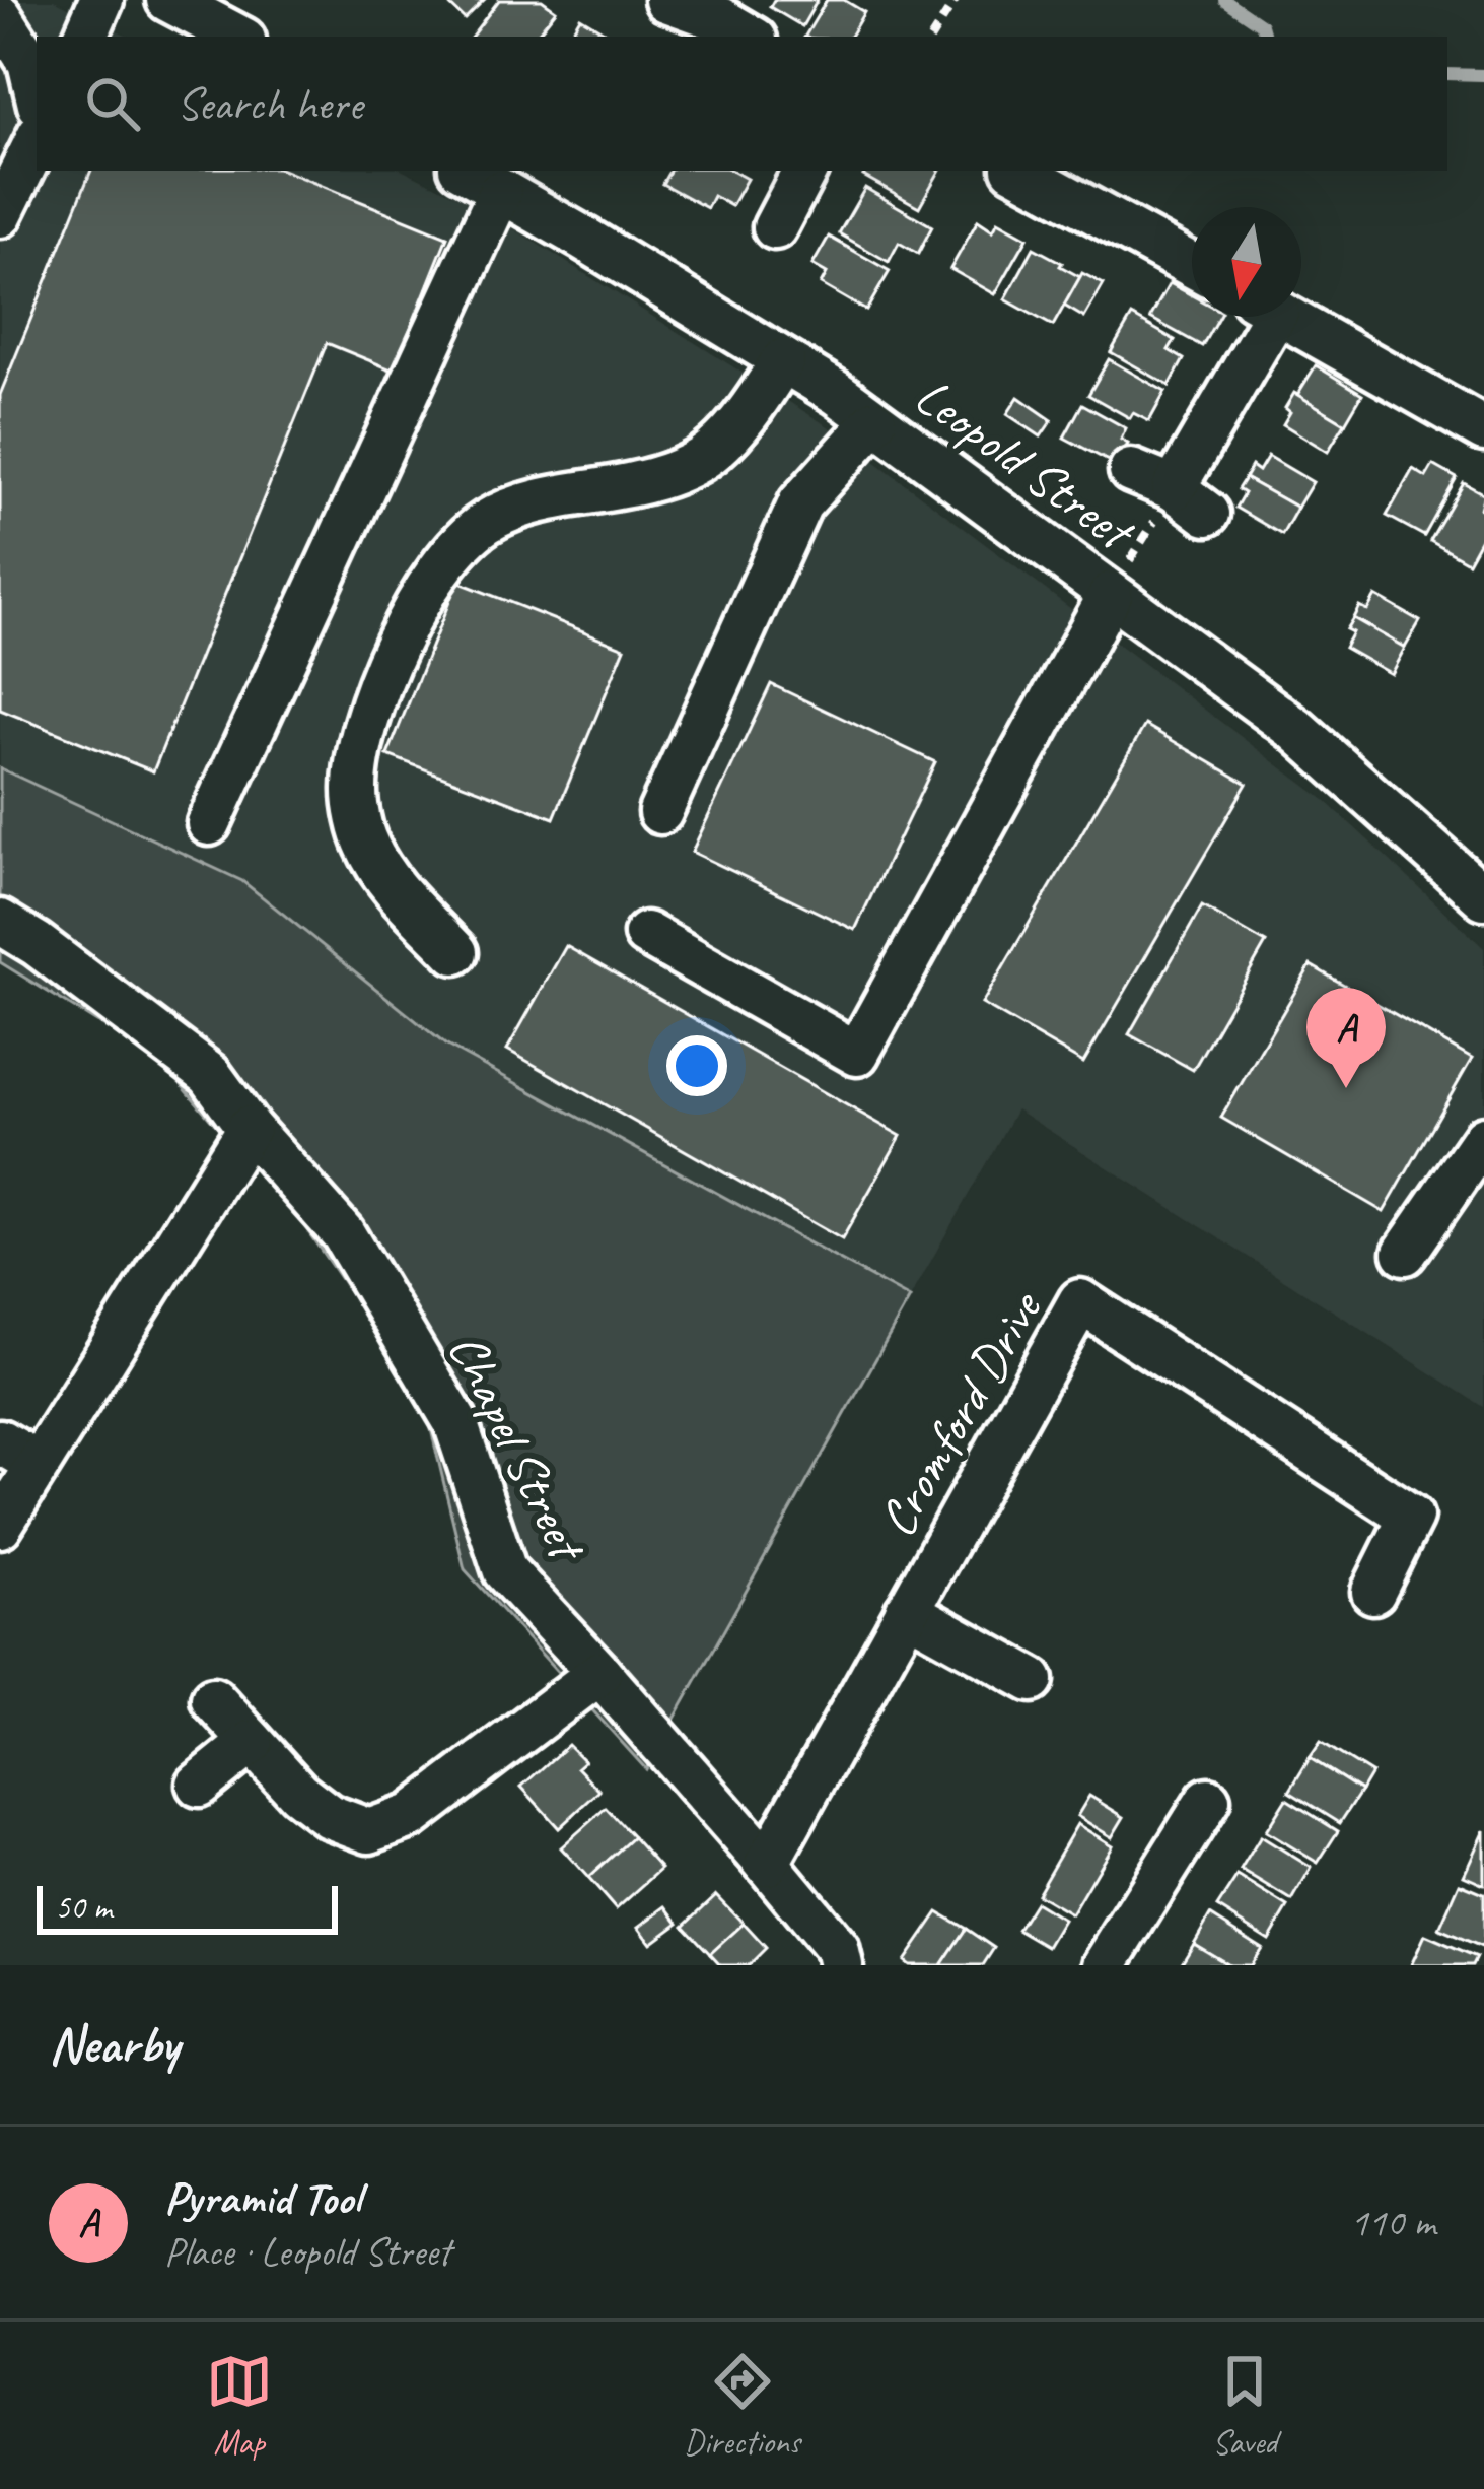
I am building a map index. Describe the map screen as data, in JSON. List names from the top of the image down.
{
  "streets": {
    "street": ["Leopold Street", "Cromford Drive", "Chapel Street"]
  },
  "crossings": [
    ["Cromford Drive", "Chapel Street"]
  ],
  "scale_bar": "50 m",
  "north": "bottom",
  "page": {
    "search": "Search here",
    "pins": "A",
    "scale": "50 m",
    "heading": "Nearby",
    "list": [
      {
        "mark": "A",
        "name": "Pyramid Tool",
        "note": "Place · Leopold Street",
        "value": "110 m"
      }
    ],
    "nav": ["Map", "Directions", "Saved"]
  }
}
